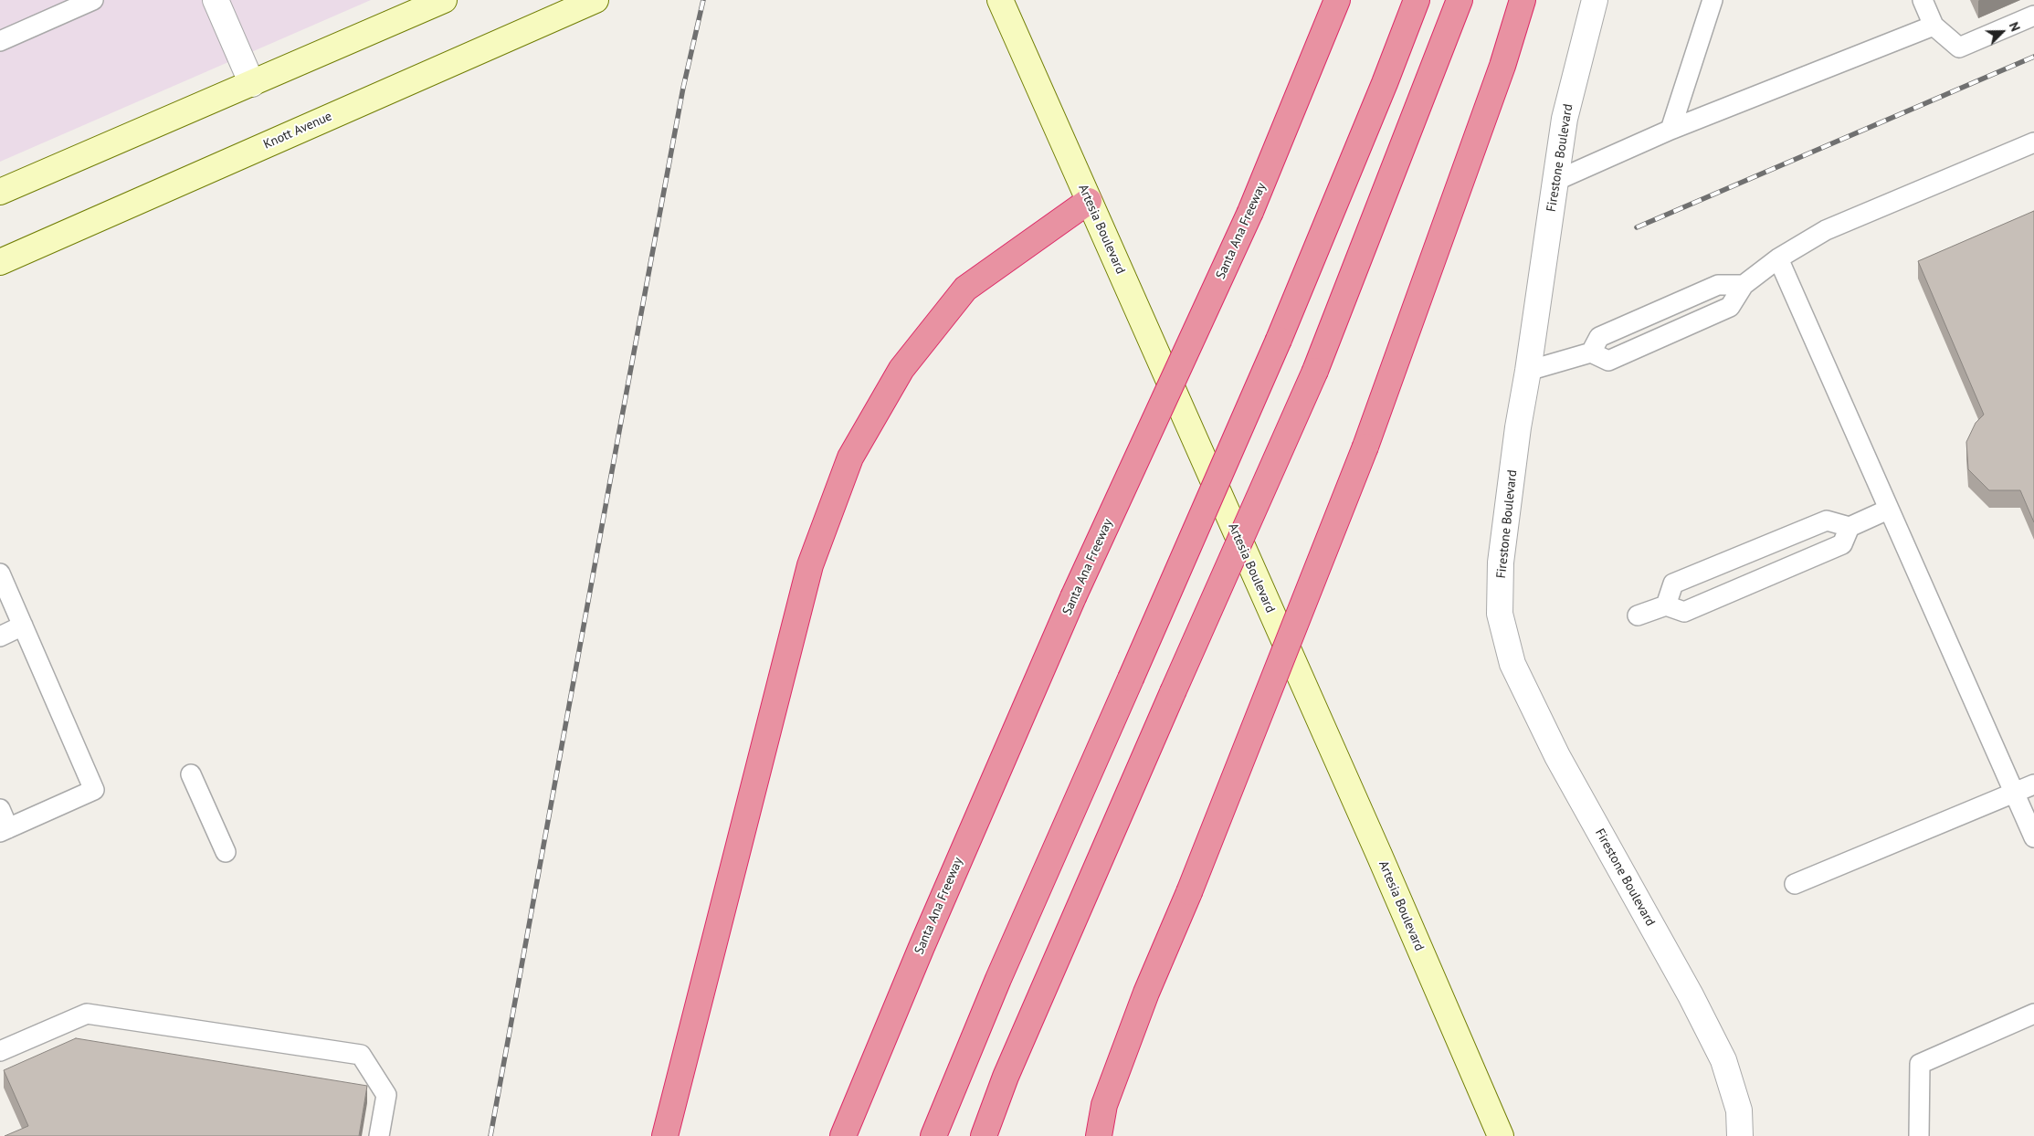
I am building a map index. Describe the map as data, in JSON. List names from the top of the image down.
{
  "streets": {
    "highway": ["Santa Ana Freeway"],
    "main road": ["Knott Avenue", "Artesia Boulevard"],
    "street": ["Firestone Boulevard"]
  },
  "north": "top right"
}
